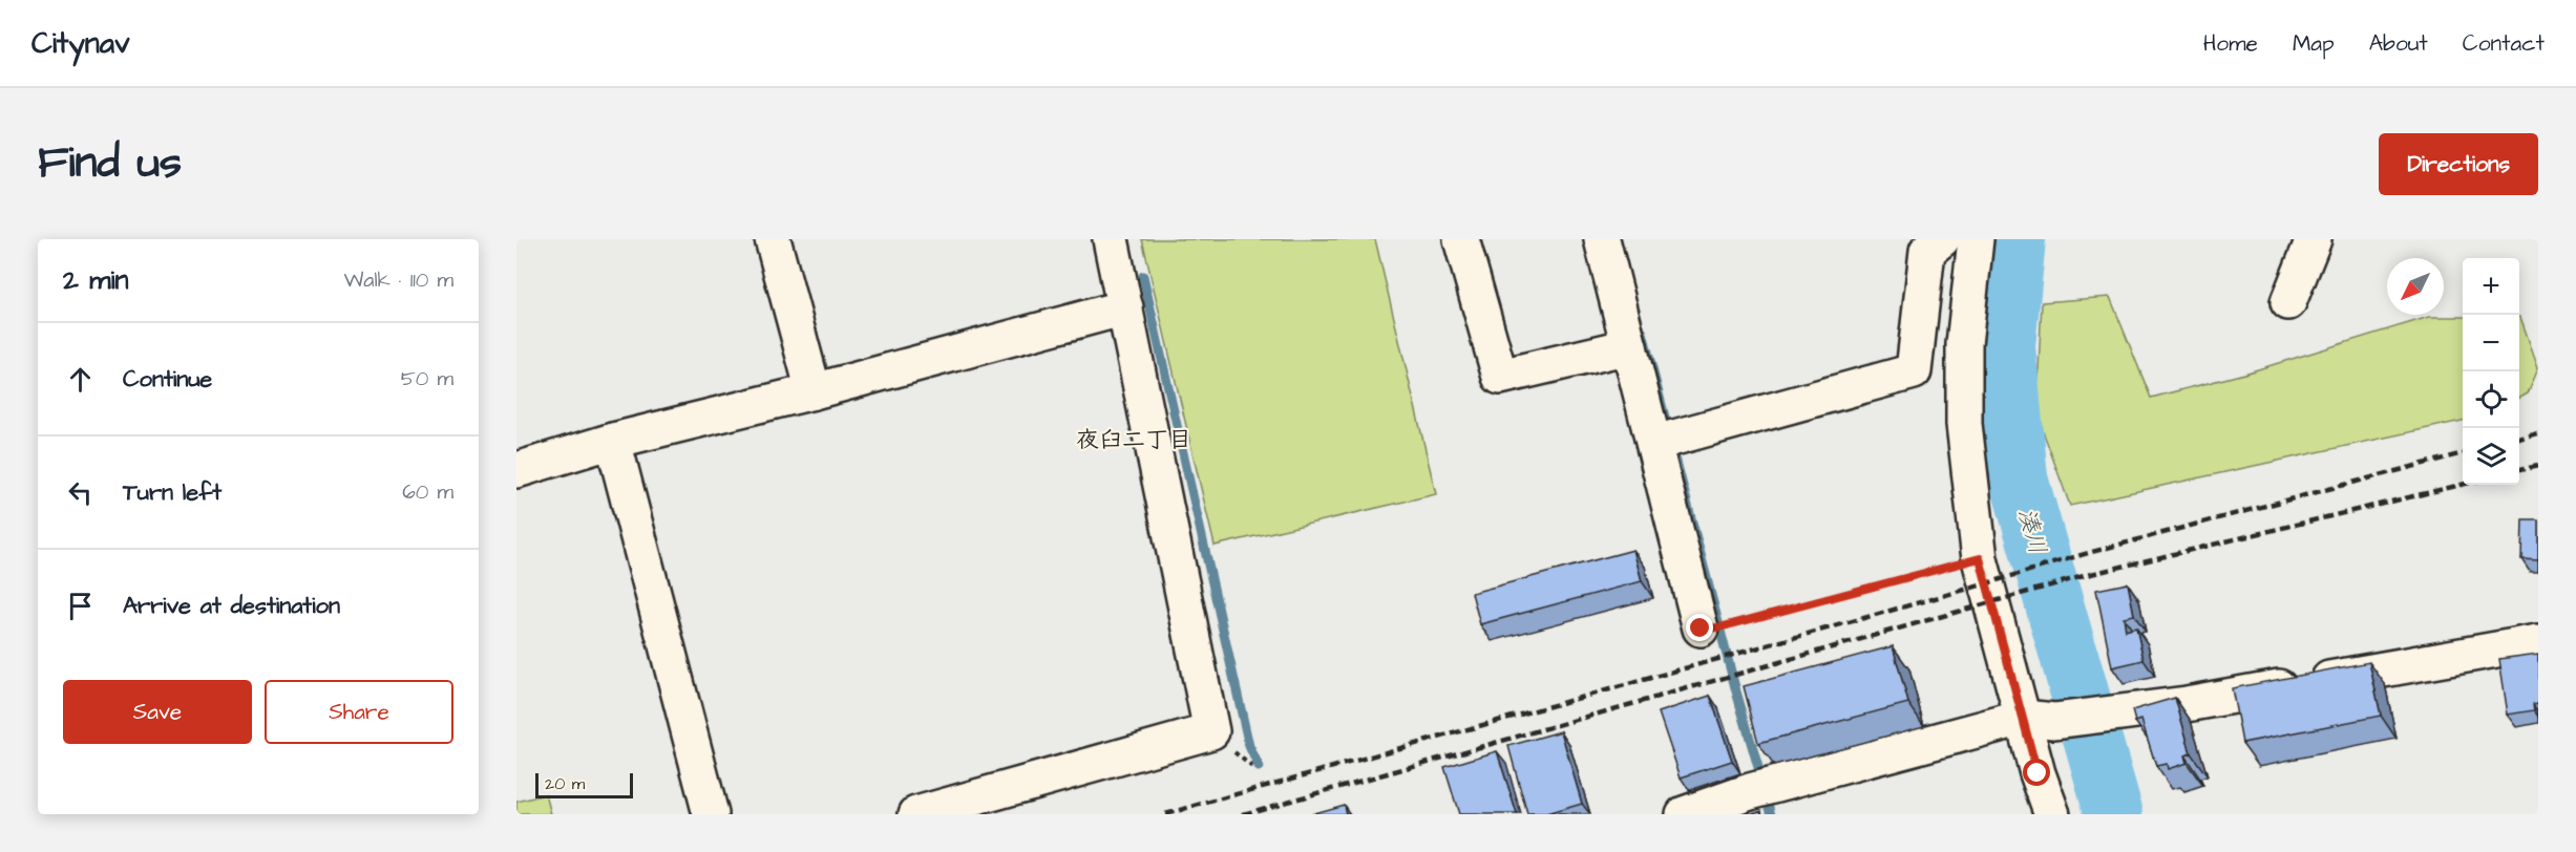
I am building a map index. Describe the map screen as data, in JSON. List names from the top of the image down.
{
  "districts": ["夜臼二丁目"],
  "water": ["湊川"],
  "scale_bar": "20 m",
  "north": "bottom left",
  "page": {
    "header": "Citynav",
    "nav": [
      "Home",
      "Map",
      "About",
      "Contact"
    ],
    "title": "Find us",
    "buttons": [
      "Directions",
      ["Save", "Share"]
    ],
    "heading": ["2 min", "Walk · 110 m"],
    "map_buttons": ["+", "−"],
    "list": [
      ["Continue", "50 m"],
      ["Turn left", "60 m"],
      "Arrive at destination"
    ],
    "scale": "20 m"
  }
}
